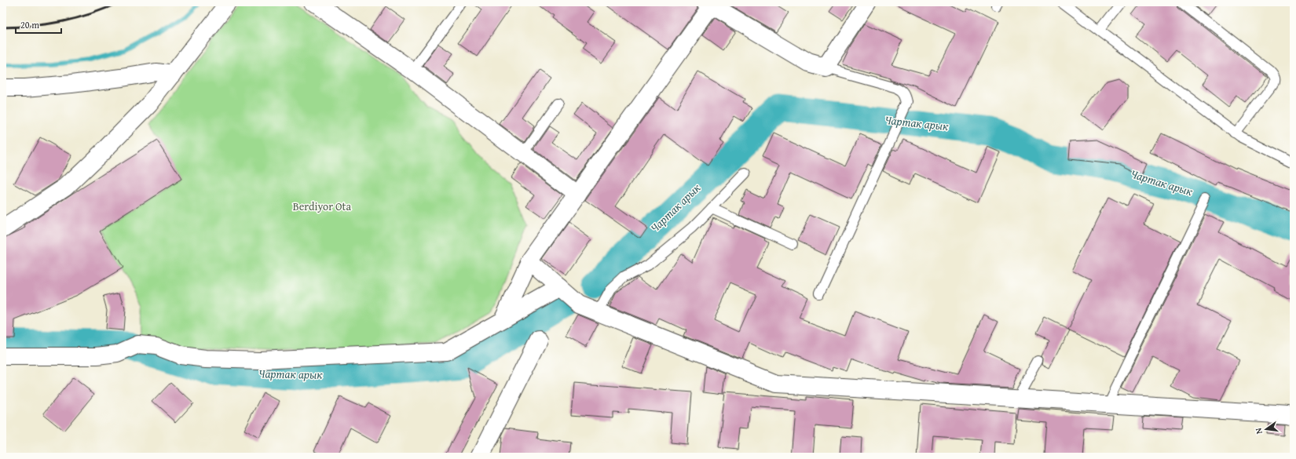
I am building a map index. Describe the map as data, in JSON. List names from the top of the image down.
{
  "water": ["Чартак арык"],
  "parks": ["Berdiyor Ota"],
  "scale_bar": "20 m",
  "north": "left"
}
